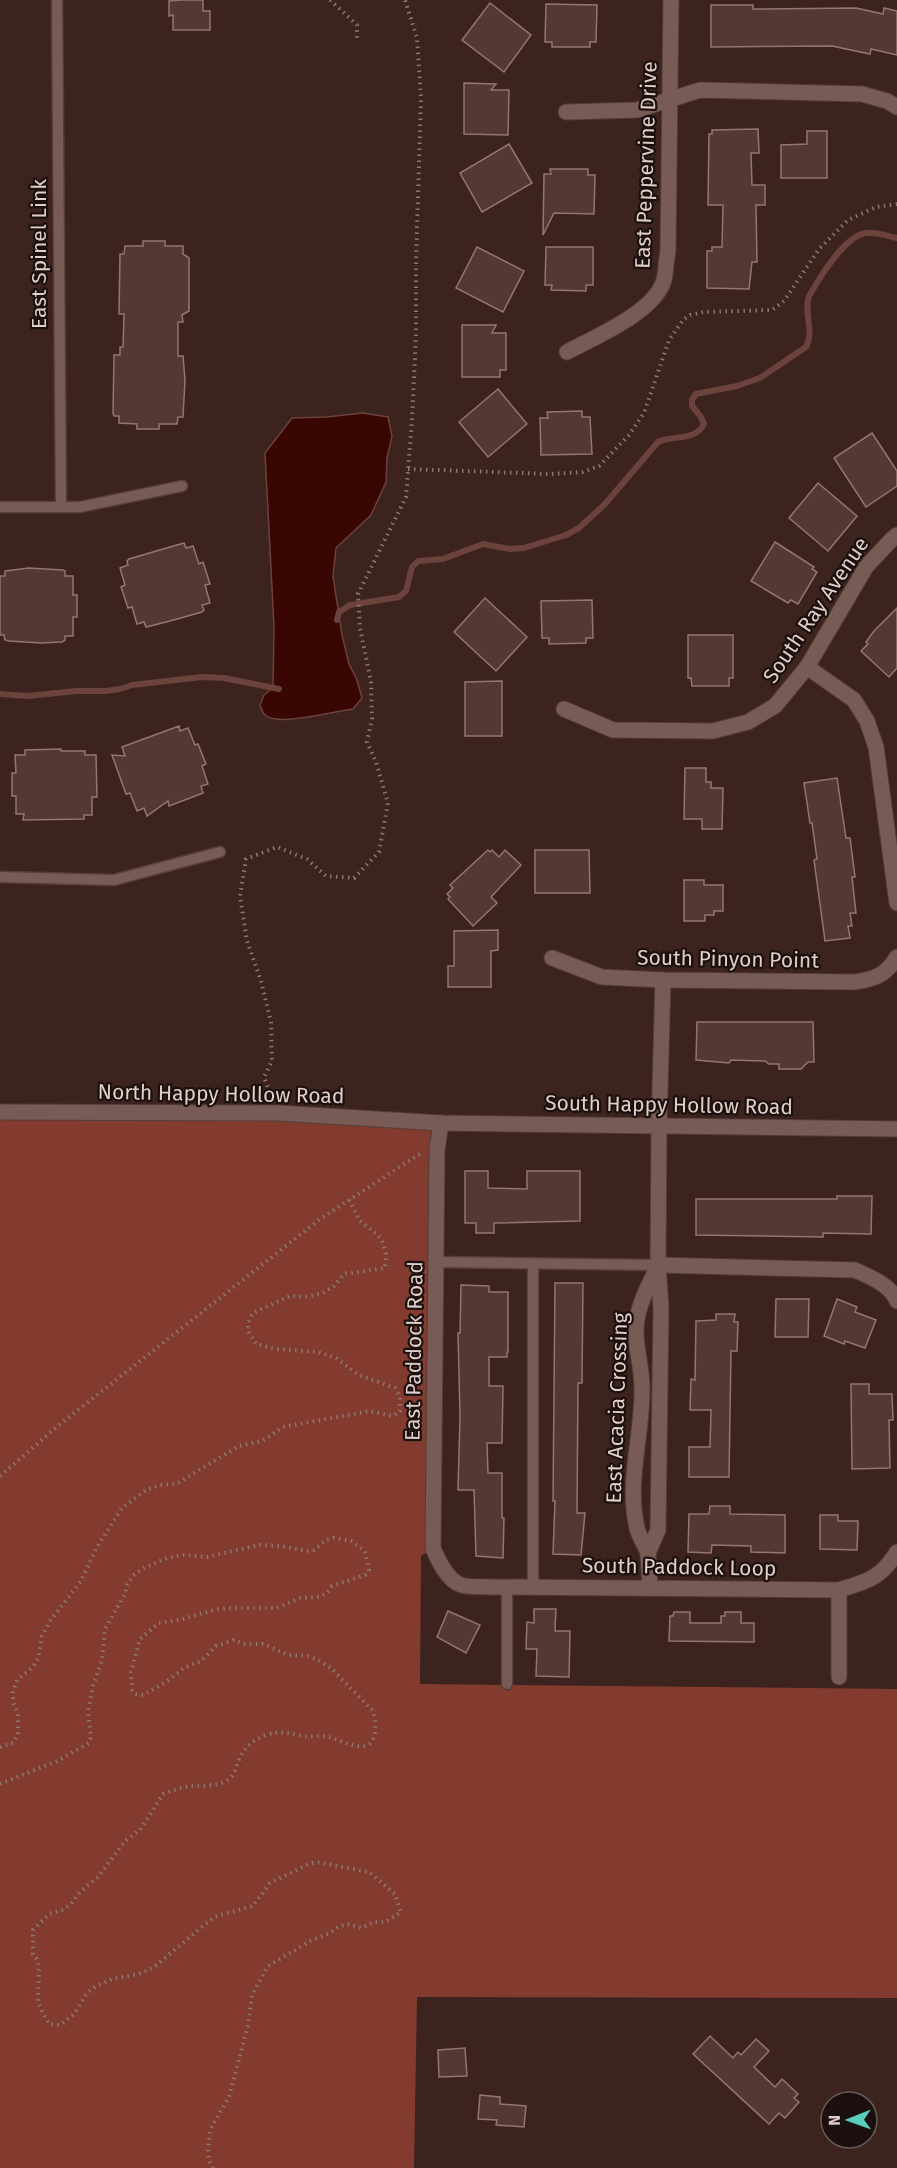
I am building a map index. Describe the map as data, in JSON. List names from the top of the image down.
{
  "streets": {
    "street": [
      "East Peppervine Drive",
      "South Ray Avenue",
      "South Pinyon Point",
      "North Happy Hollow Road",
      "South Happy Hollow Road",
      "East Paddock Road",
      "East Acacia Crossing",
      "South Paddock Loop"
    ],
    "lane": ["East Spinel Link"]
  },
  "crossings": [
    ["South Pinyon Point", "East Acacia Crossing"],
    ["North Happy Hollow Road", "South Happy Hollow Road"],
    ["North Happy Hollow Road", "East Paddock Road"],
    ["South Happy Hollow Road", "East Paddock Road"],
    ["South Happy Hollow Road", "East Acacia Crossing"],
    ["East Paddock Road", "South Paddock Loop"],
    ["East Acacia Crossing", "South Paddock Loop"]
  ],
  "north": "left"
}
